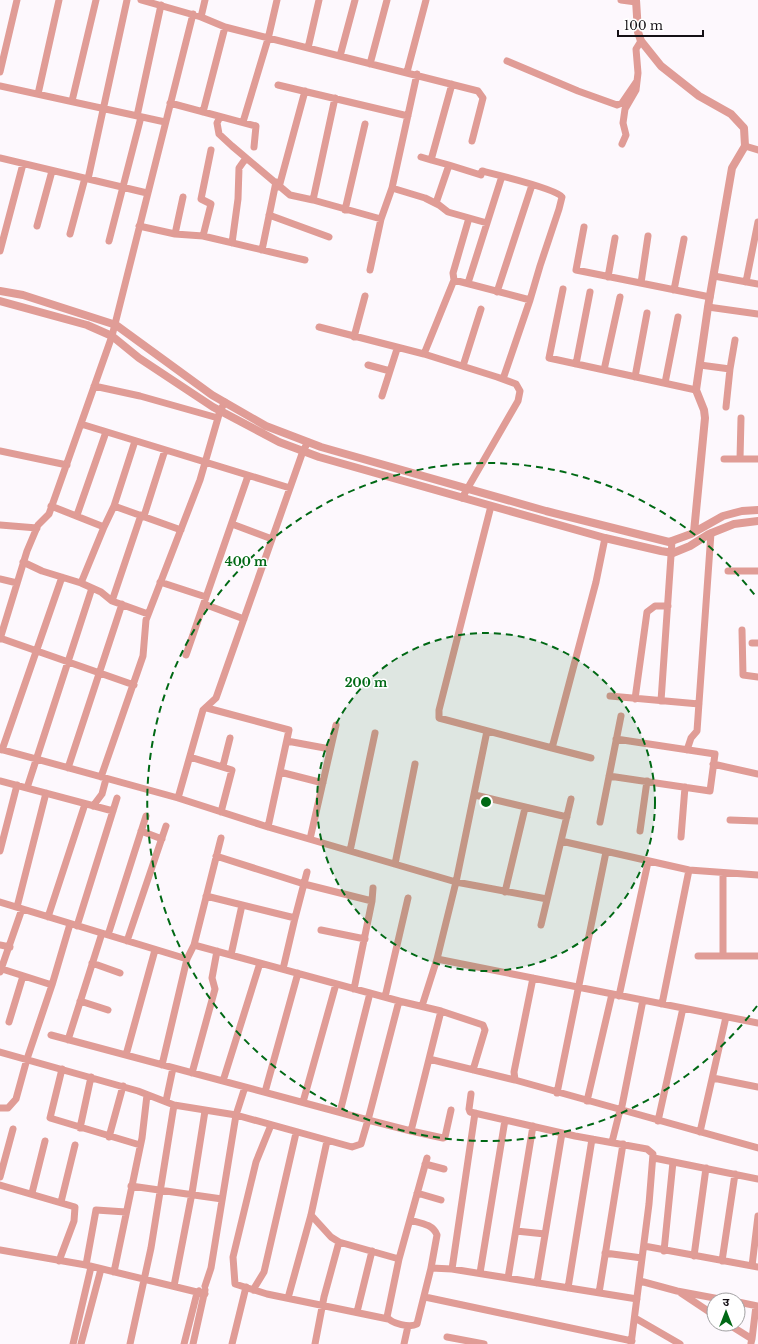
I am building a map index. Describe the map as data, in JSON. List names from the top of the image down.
{
  "scale_bar": "100 m",
  "north": "top",
  "rings": ["400 m", "200 m"]
}
